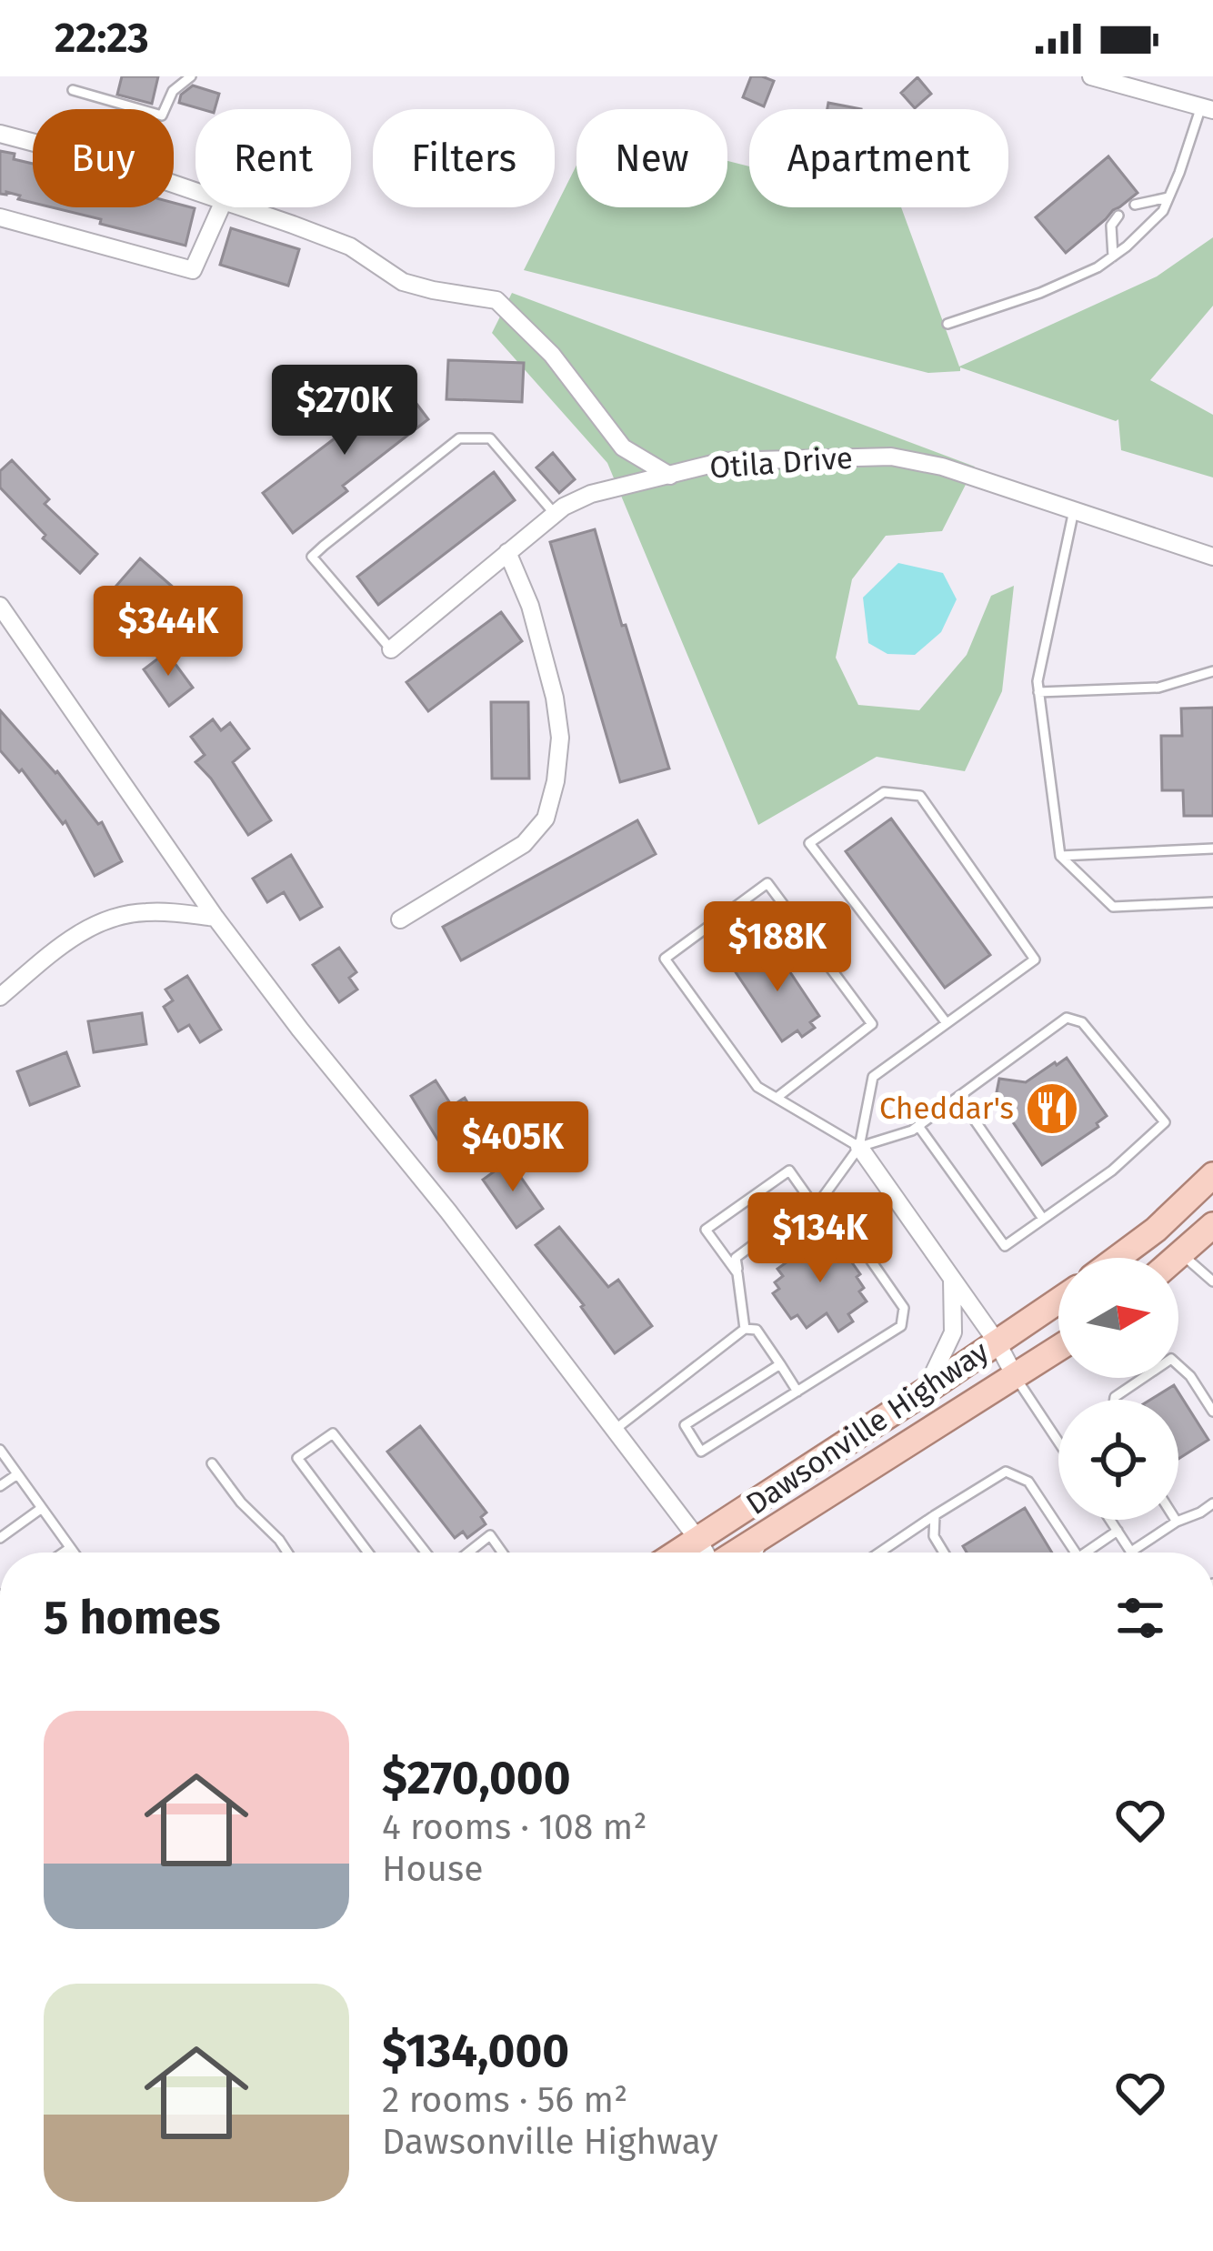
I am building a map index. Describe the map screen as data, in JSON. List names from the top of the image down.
{
  "streets": {
    "main road": ["Dawsonville Highway"],
    "street": ["Otila Drive"]
  },
  "places": {
    "restaurant": ["Cheddar's"]
  },
  "north": "right",
  "page": {
    "status": "22:23",
    "chip": [
      "Buy",
      "Rent",
      "Filters",
      "New",
      "Apartment"
    ],
    "price": [
      "$270K",
      "$344K",
      "$188K",
      "$405K",
      "$134K"
    ],
    "heading": "5 homes",
    "list": [
      {
        "name": "$270,000",
        "note": "4 rooms · 108 m² · House"
      },
      {
        "name": "$134,000",
        "note": "2 rooms · 56 m² · Dawsonville Highway"
      }
    ]
  }
}
